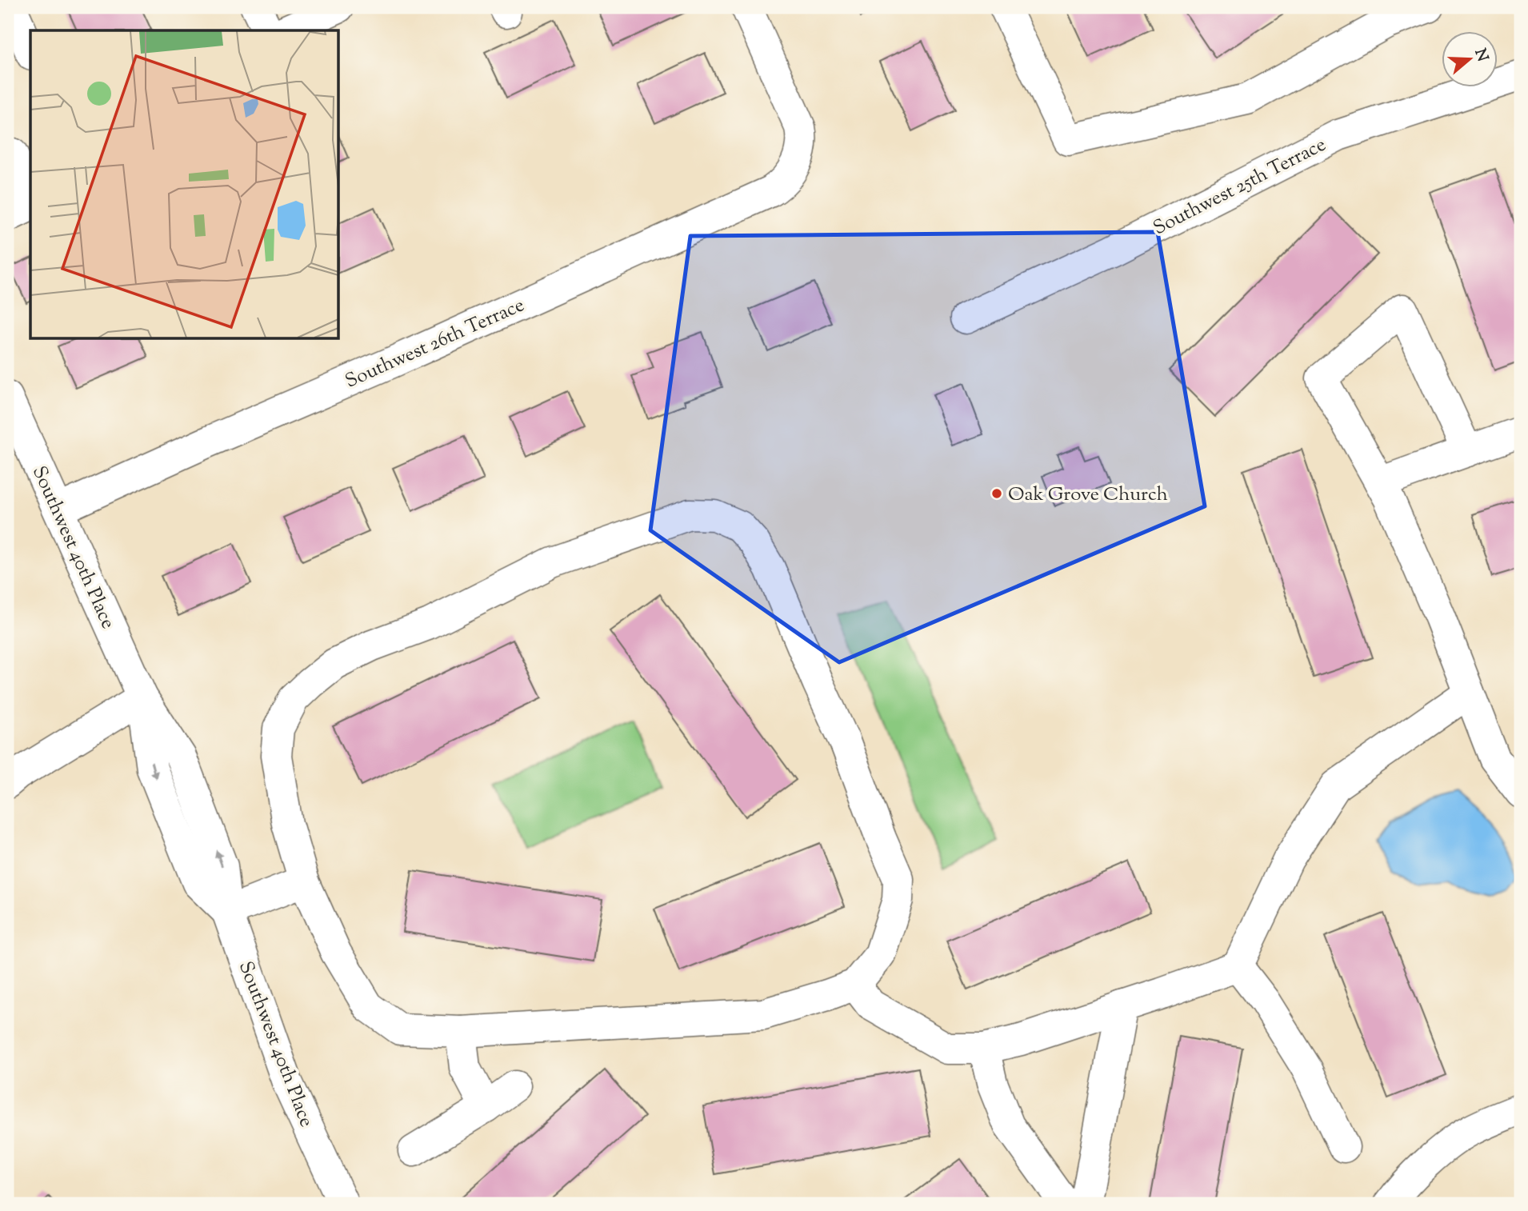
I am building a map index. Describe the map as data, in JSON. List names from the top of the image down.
{
  "streets": {
    "street": ["Southwest 25th Terrace", "Southwest 26th Terrace", "Southwest 40th Place"]
  },
  "crossings": [
    ["Southwest 26th Terrace", "Southwest 40th Place"]
  ],
  "places": ["Oak Grove Church"],
  "north": "right"
}
